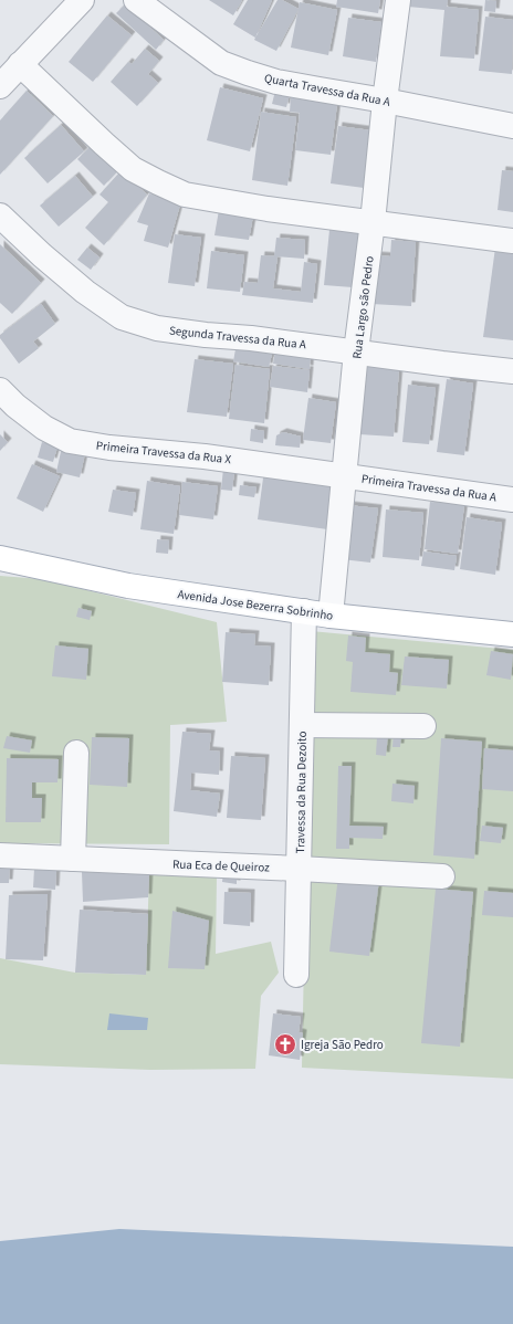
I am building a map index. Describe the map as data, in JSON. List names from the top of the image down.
{
  "streets": {
    "main road": ["Avenida Jose Bezerra Sobrinho"],
    "street": [
      "Quarta Travessa da Rua A",
      "Rua Largo são Pedro",
      "Segunda Travessa da Rua A",
      "Primeira Travessa da Rua X",
      "Primeira Travessa da Rua A",
      "Travessa da Rua Dezoito",
      "Rua Eca de Queiroz"
    ]
  },
  "crossings": [
    ["Quarta Travessa da Rua A", "Rua Largo são Pedro"],
    ["Rua Largo são Pedro", "Segunda Travessa da Rua A"],
    ["Rua Largo são Pedro", "Primeira Travessa da Rua X"],
    ["Rua Largo são Pedro", "Primeira Travessa da Rua A"],
    ["Rua Largo são Pedro", "Avenida Jose Bezerra Sobrinho"],
    ["Primeira Travessa da Rua X", "Primeira Travessa da Rua A"],
    ["Avenida Jose Bezerra Sobrinho", "Travessa da Rua Dezoito"],
    ["Travessa da Rua Dezoito", "Rua Eca de Queiroz"]
  ],
  "places": {
    "church": ["Igreja São Pedro"]
  }
}
